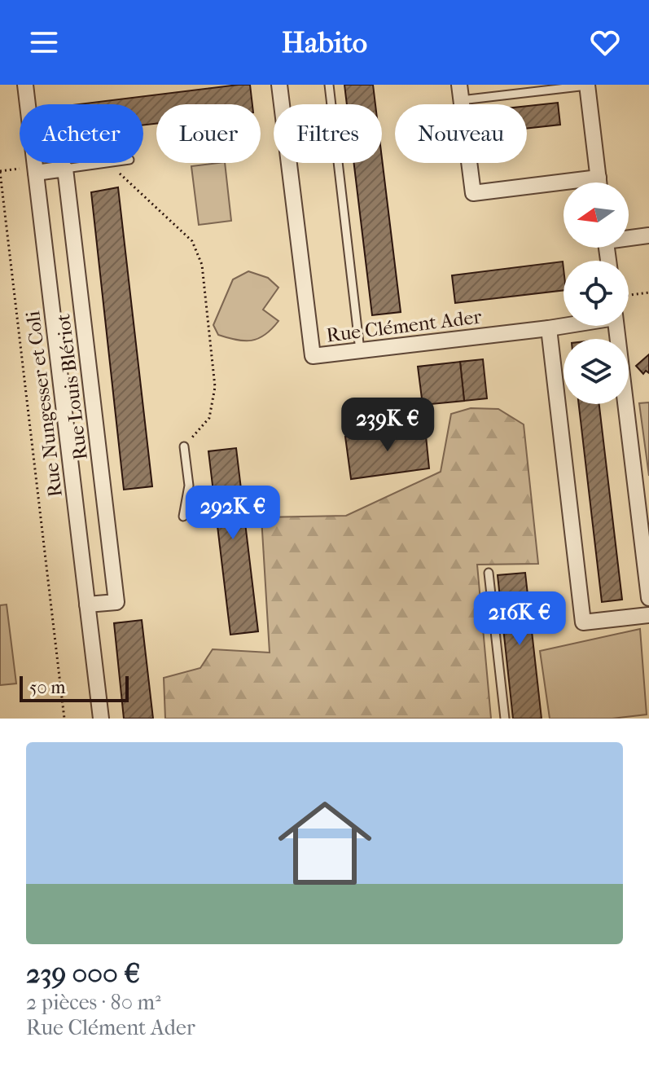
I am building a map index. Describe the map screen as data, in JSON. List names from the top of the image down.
{
  "streets": {
    "street": ["Rue Clément Ader", "Rue Louis Blériot", "Rue Nungesser et Coli"]
  },
  "crossings": [
    ["Rue Louis Blériot", "Rue Nungesser et Coli"]
  ],
  "scale_bar": "50 m",
  "north": "left",
  "page": {
    "header": "Habito",
    "chip": [
      "Acheter",
      "Louer",
      "Filtres",
      "Nouveau"
    ],
    "price": ["239K €", "292K €", "216K €"],
    "scale": "50 m",
    "list": [
      {
        "name": "239 000 €",
        "note": "2 pièces · 80 m² · Rue Clément Ader"
      }
    ]
  }
}
